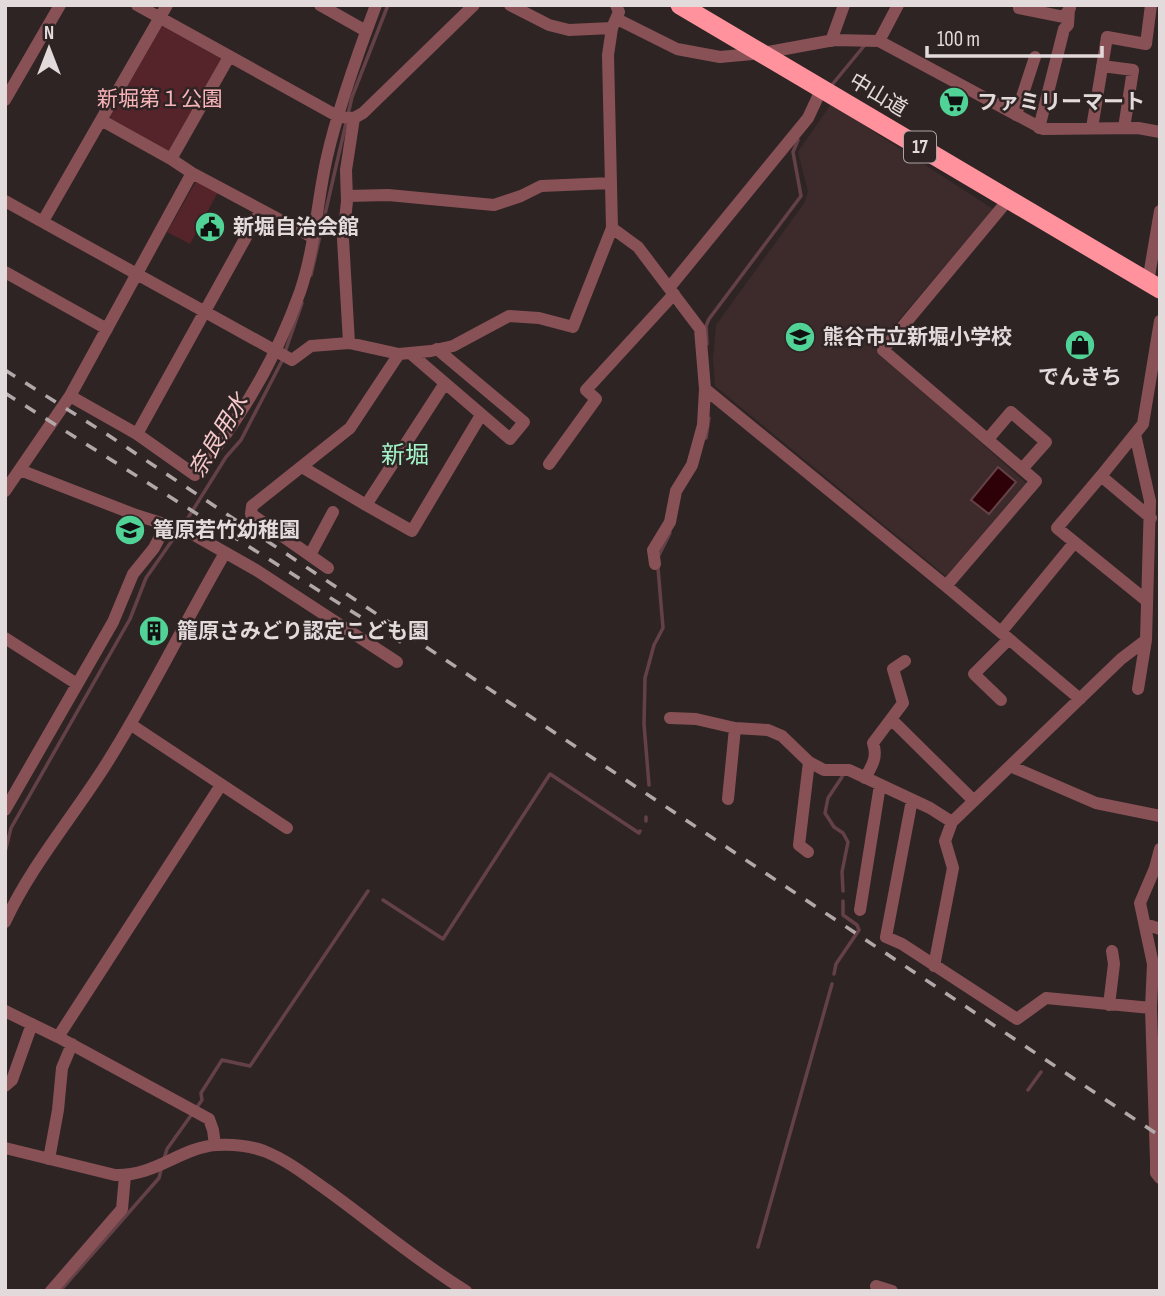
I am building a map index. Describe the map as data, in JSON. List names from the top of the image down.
{
  "streets": {
    "highway": ["中山道", "17"]
  },
  "districts": ["新堀"],
  "water": ["奈良用水"],
  "parks": ["新堀第１公園"],
  "places": {
    "supermarket": ["ファミリーマート"],
    "public building": ["新堀自治会館"],
    "school or university": ["熊谷市立新堀小学校", "篭原若竹幼稚園"],
    "shop": ["でんきち"],
    "building": ["籠原さみどり認定こども園"]
  },
  "scale_bar": "100 m",
  "north": "top"
}
